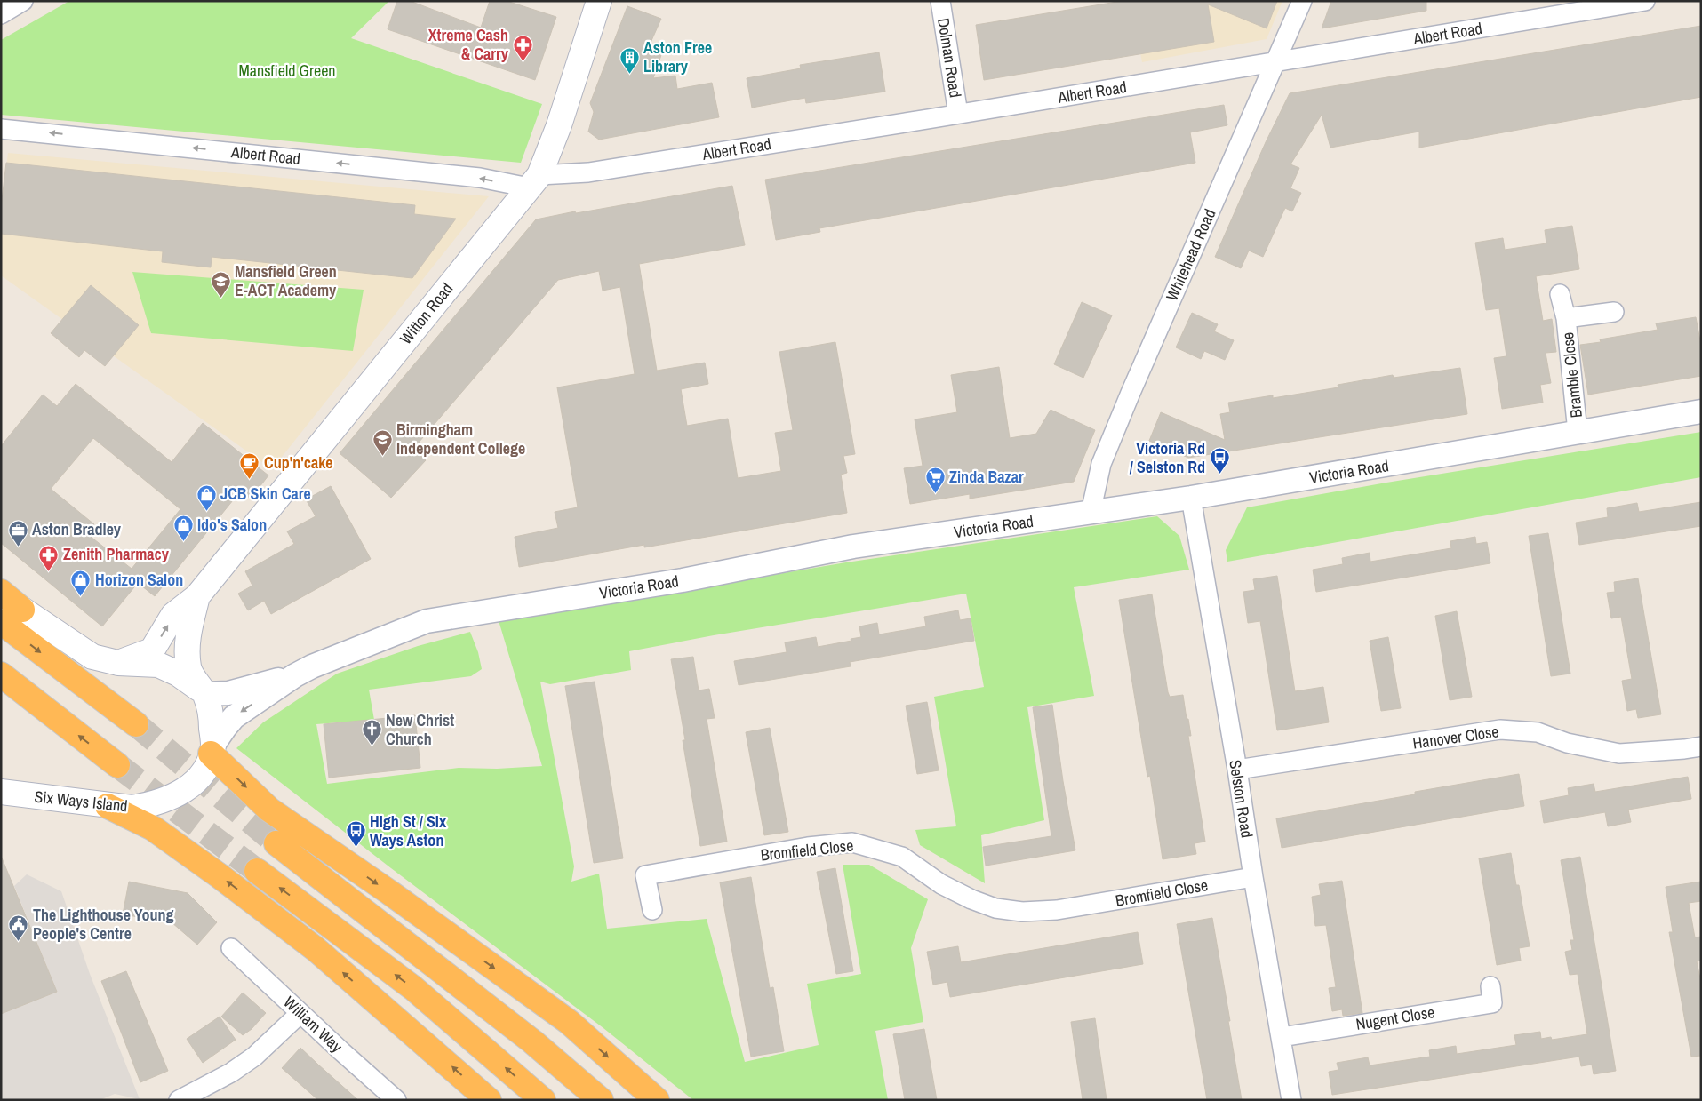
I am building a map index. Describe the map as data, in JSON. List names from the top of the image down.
{
  "streets": {
    "main road": ["Witton Road", "Six Ways Island"],
    "street": [
      "Albert Road",
      "Dolman Road",
      "Whitehead Road",
      "Bramble Close",
      "Victoria Road",
      "Hanover Close",
      "Selston Road",
      "Bromfield Close",
      "Nugent Close",
      "William Way"
    ]
  },
  "crossings": [
    ["Albert Road", "Dolman Road"],
    ["Albert Road", "Whitehead Road"],
    ["Albert Road", "Witton Road"],
    ["Whitehead Road", "Victoria Road"],
    ["Witton Road", "Victoria Road"],
    ["Witton Road", "Six Ways Island"],
    ["Bramble Close", "Victoria Road"],
    ["Victoria Road", "Selston Road"],
    ["Victoria Road", "Six Ways Island"],
    ["Hanover Close", "Selston Road"],
    ["Selston Road", "Bromfield Close"],
    ["Selston Road", "Nugent Close"]
  ],
  "parks": ["Mansfield Green"],
  "places": {
    "pharmacy": ["Xtreme Cash & Carry", "Zenith Pharmacy"],
    "building": ["Aston Free Library"],
    "school or university": ["Mansfield Green E-ACT Academy", "Birmingham Independent College"],
    "bus stop": ["Victoria Rd / Selston Rd", "High St / Six Ways Aston"],
    "cafe": ["Cup'n'cake"],
    "supermarket": ["Zinda Bazar"],
    "shop": ["JCB Skin Care", "Ido's Salon", "Horizon Salon"],
    "office": ["Aston Bradley"],
    "church": ["New Christ Church"],
    "public building": ["The Lighthouse Young People's Centre"]
  }
}
